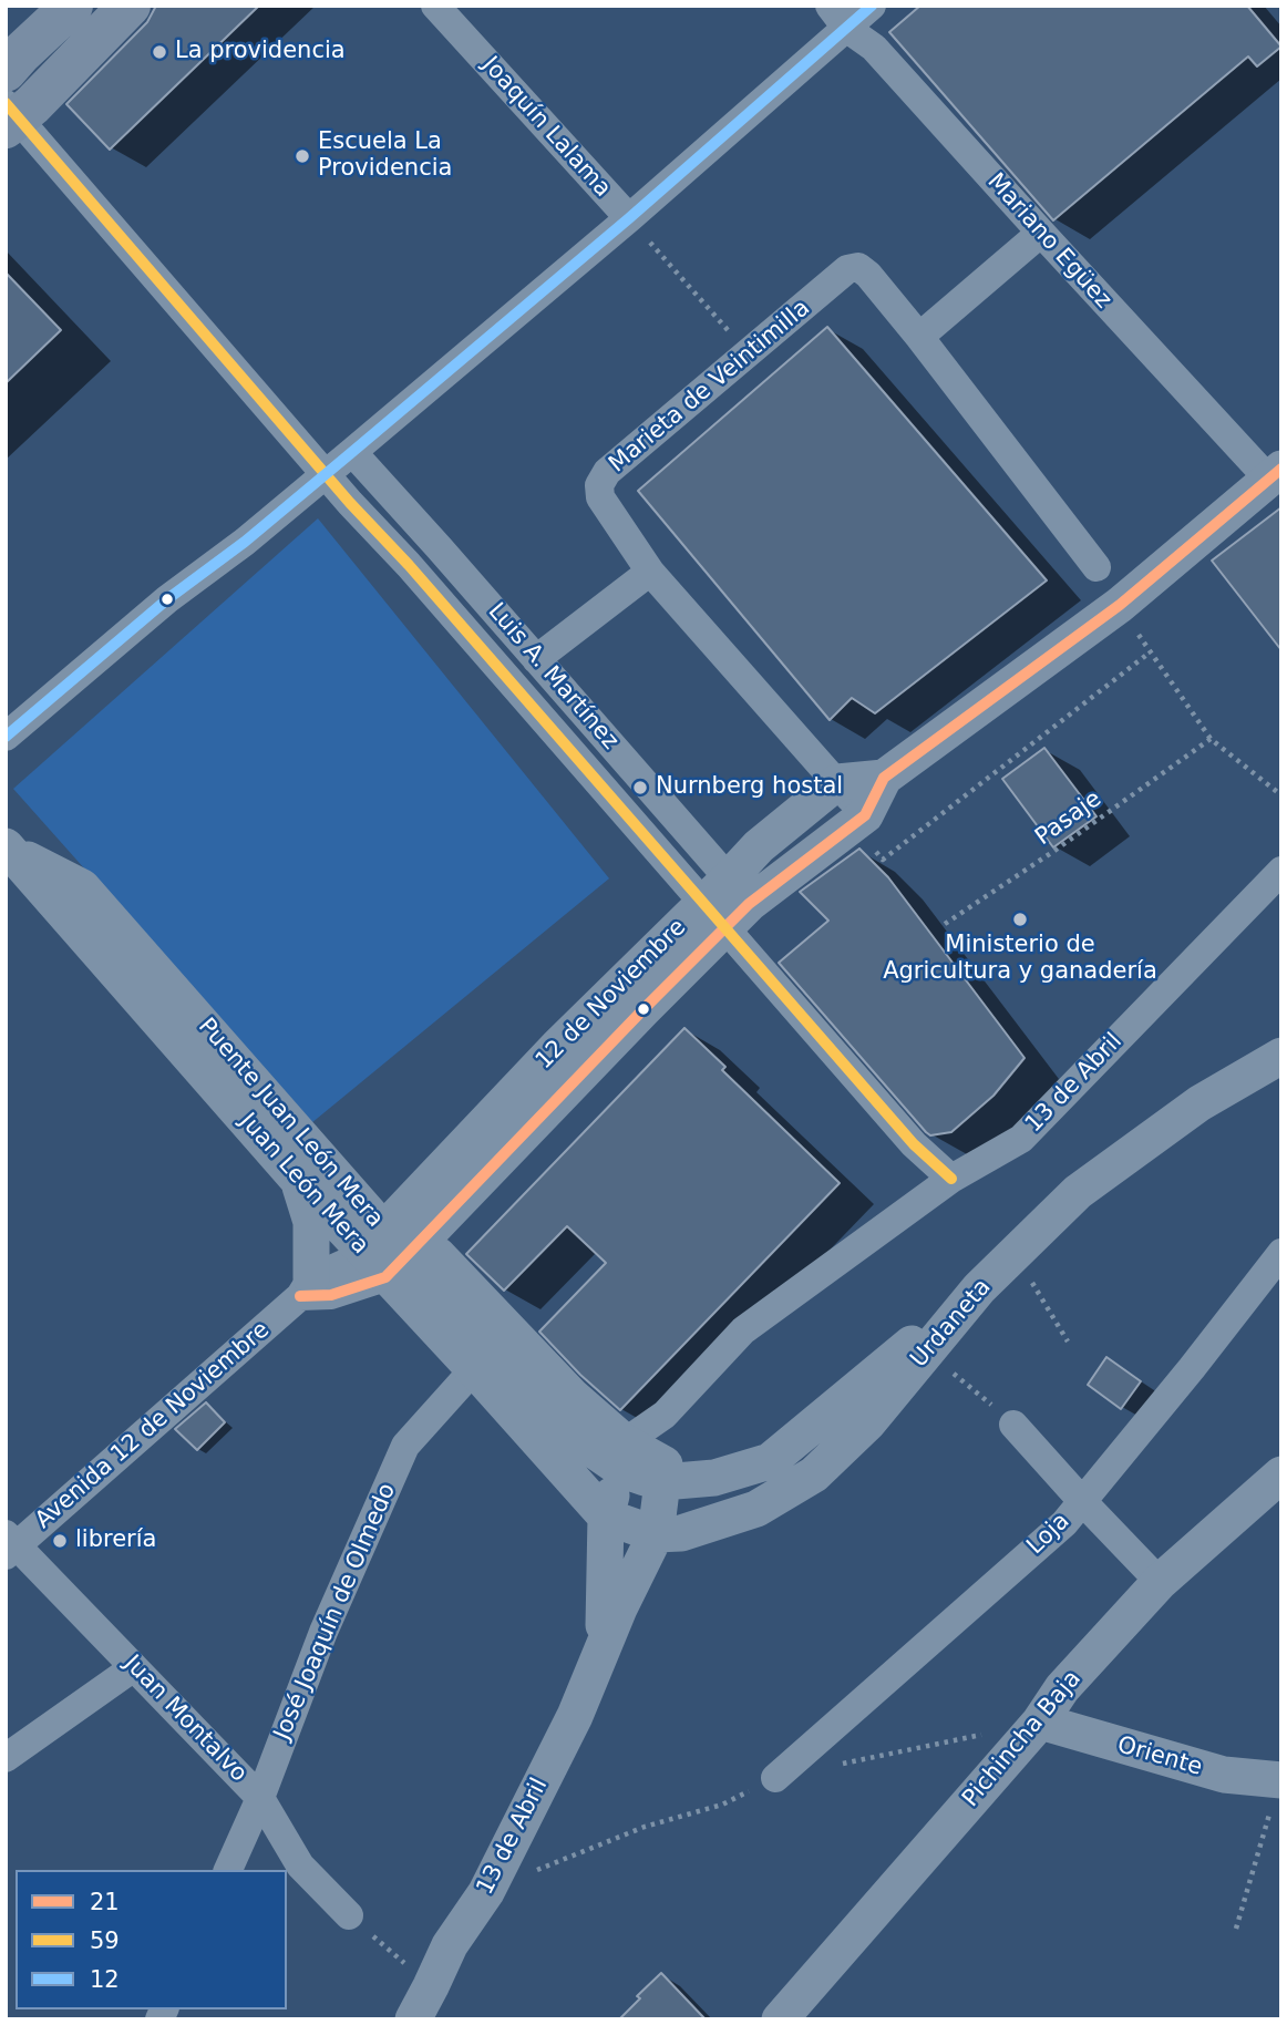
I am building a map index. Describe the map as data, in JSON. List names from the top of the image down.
{
  "streets": {
    "street": [
      "Joaquín Lalama",
      "Mariano Egüez",
      "Marieta de Veintimilla",
      "Luis A. Martínez",
      "12 de Noviembre",
      "13 de Abril",
      "Puente Juan León Mera",
      "Juan León Mera",
      "Urdaneta",
      "Avenida 12 de Noviembre",
      "Loja",
      "José Joaquín de Olmedo",
      "Juan Montalvo",
      "Pichincha Baja",
      "Oriente"
    ],
    "path": ["Pasaje"]
  },
  "crossings": [
    ["Joaquín Lalama", "Marieta de Veintimilla"],
    ["Mariano Egüez", "12 de Noviembre"],
    ["Marieta de Veintimilla", "12 de Noviembre"],
    ["Luis A. Martínez", "12 de Noviembre"],
    ["Luis A. Martínez", "13 de Abril"],
    ["12 de Noviembre", "Juan León Mera"],
    ["13 de Abril", "Puente Juan León Mera"],
    ["13 de Abril", "Juan León Mera"],
    ["13 de Abril", "Urdaneta"],
    ["Puente Juan León Mera", "Juan León Mera"],
    ["Puente Juan León Mera", "Urdaneta"],
    ["Juan León Mera", "Urdaneta"],
    ["Juan León Mera", "José Joaquín de Olmedo"],
    ["Avenida 12 de Noviembre", "Juan Montalvo"],
    ["José Joaquín de Olmedo", "Juan Montalvo"],
    ["Pichincha Baja", "Oriente"]
  ],
  "places": [
    "La providencia",
    "Escuela La Providencia",
    "Nurnberg hostal",
    "Ministerio de Agricultura y ganadería",
    "librería"
  ],
  "lines": ["transit line 12", "transit line 59", "transit line 21"],
  "legend": ["21", "59", "12"]
}
